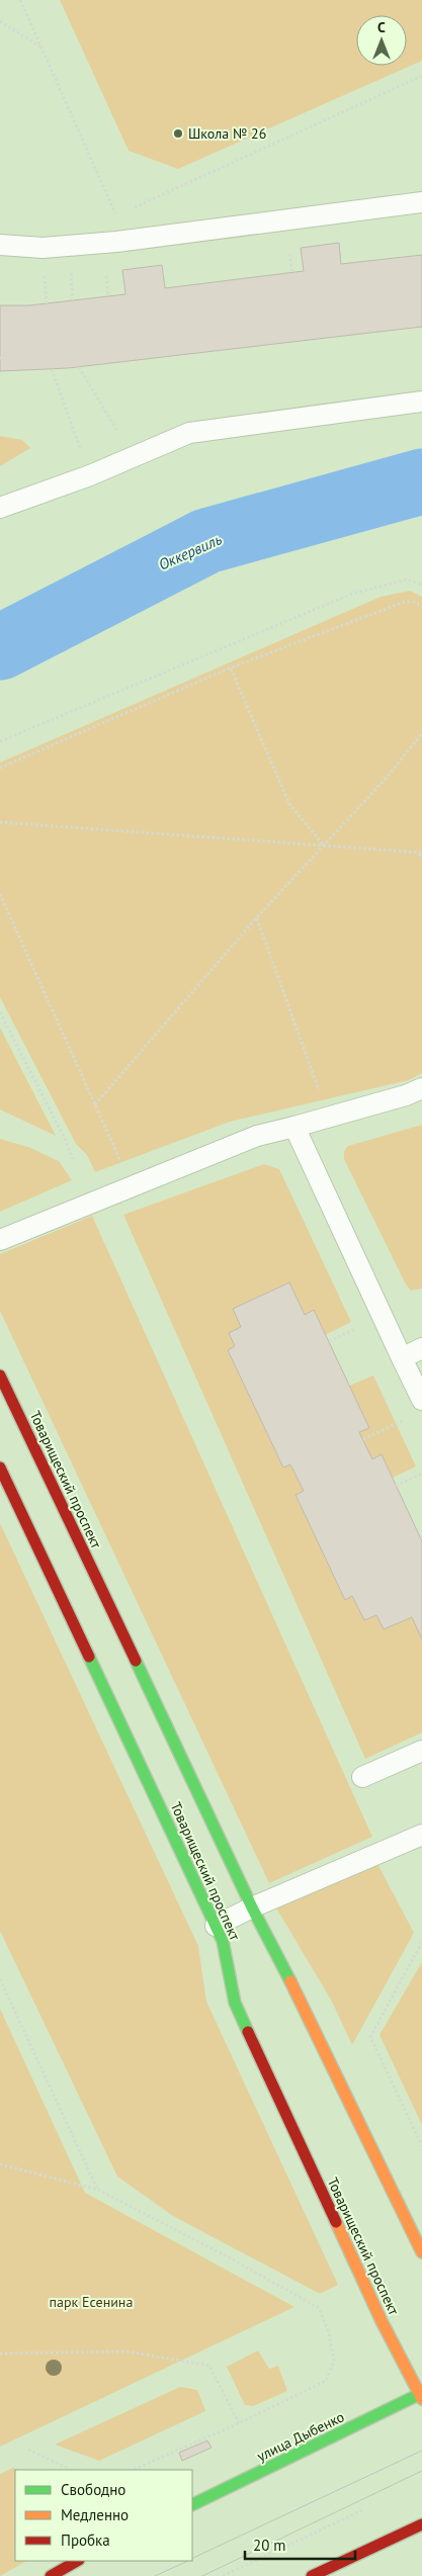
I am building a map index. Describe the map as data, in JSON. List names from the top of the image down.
{
  "streets": {
    "street": ["Товарищеский проспект", "улица Дыбенко"]
  },
  "crossings": [
    ["Товарищеский проспект", "улица Дыбенко"]
  ],
  "water": ["Оккервиль"],
  "parks": ["парк Есенина"],
  "places": ["Школа № 26"],
  "legend": ["Свободно", "Медленно", "Пробка"],
  "scale_bar": "20 m",
  "north": "top"
}
